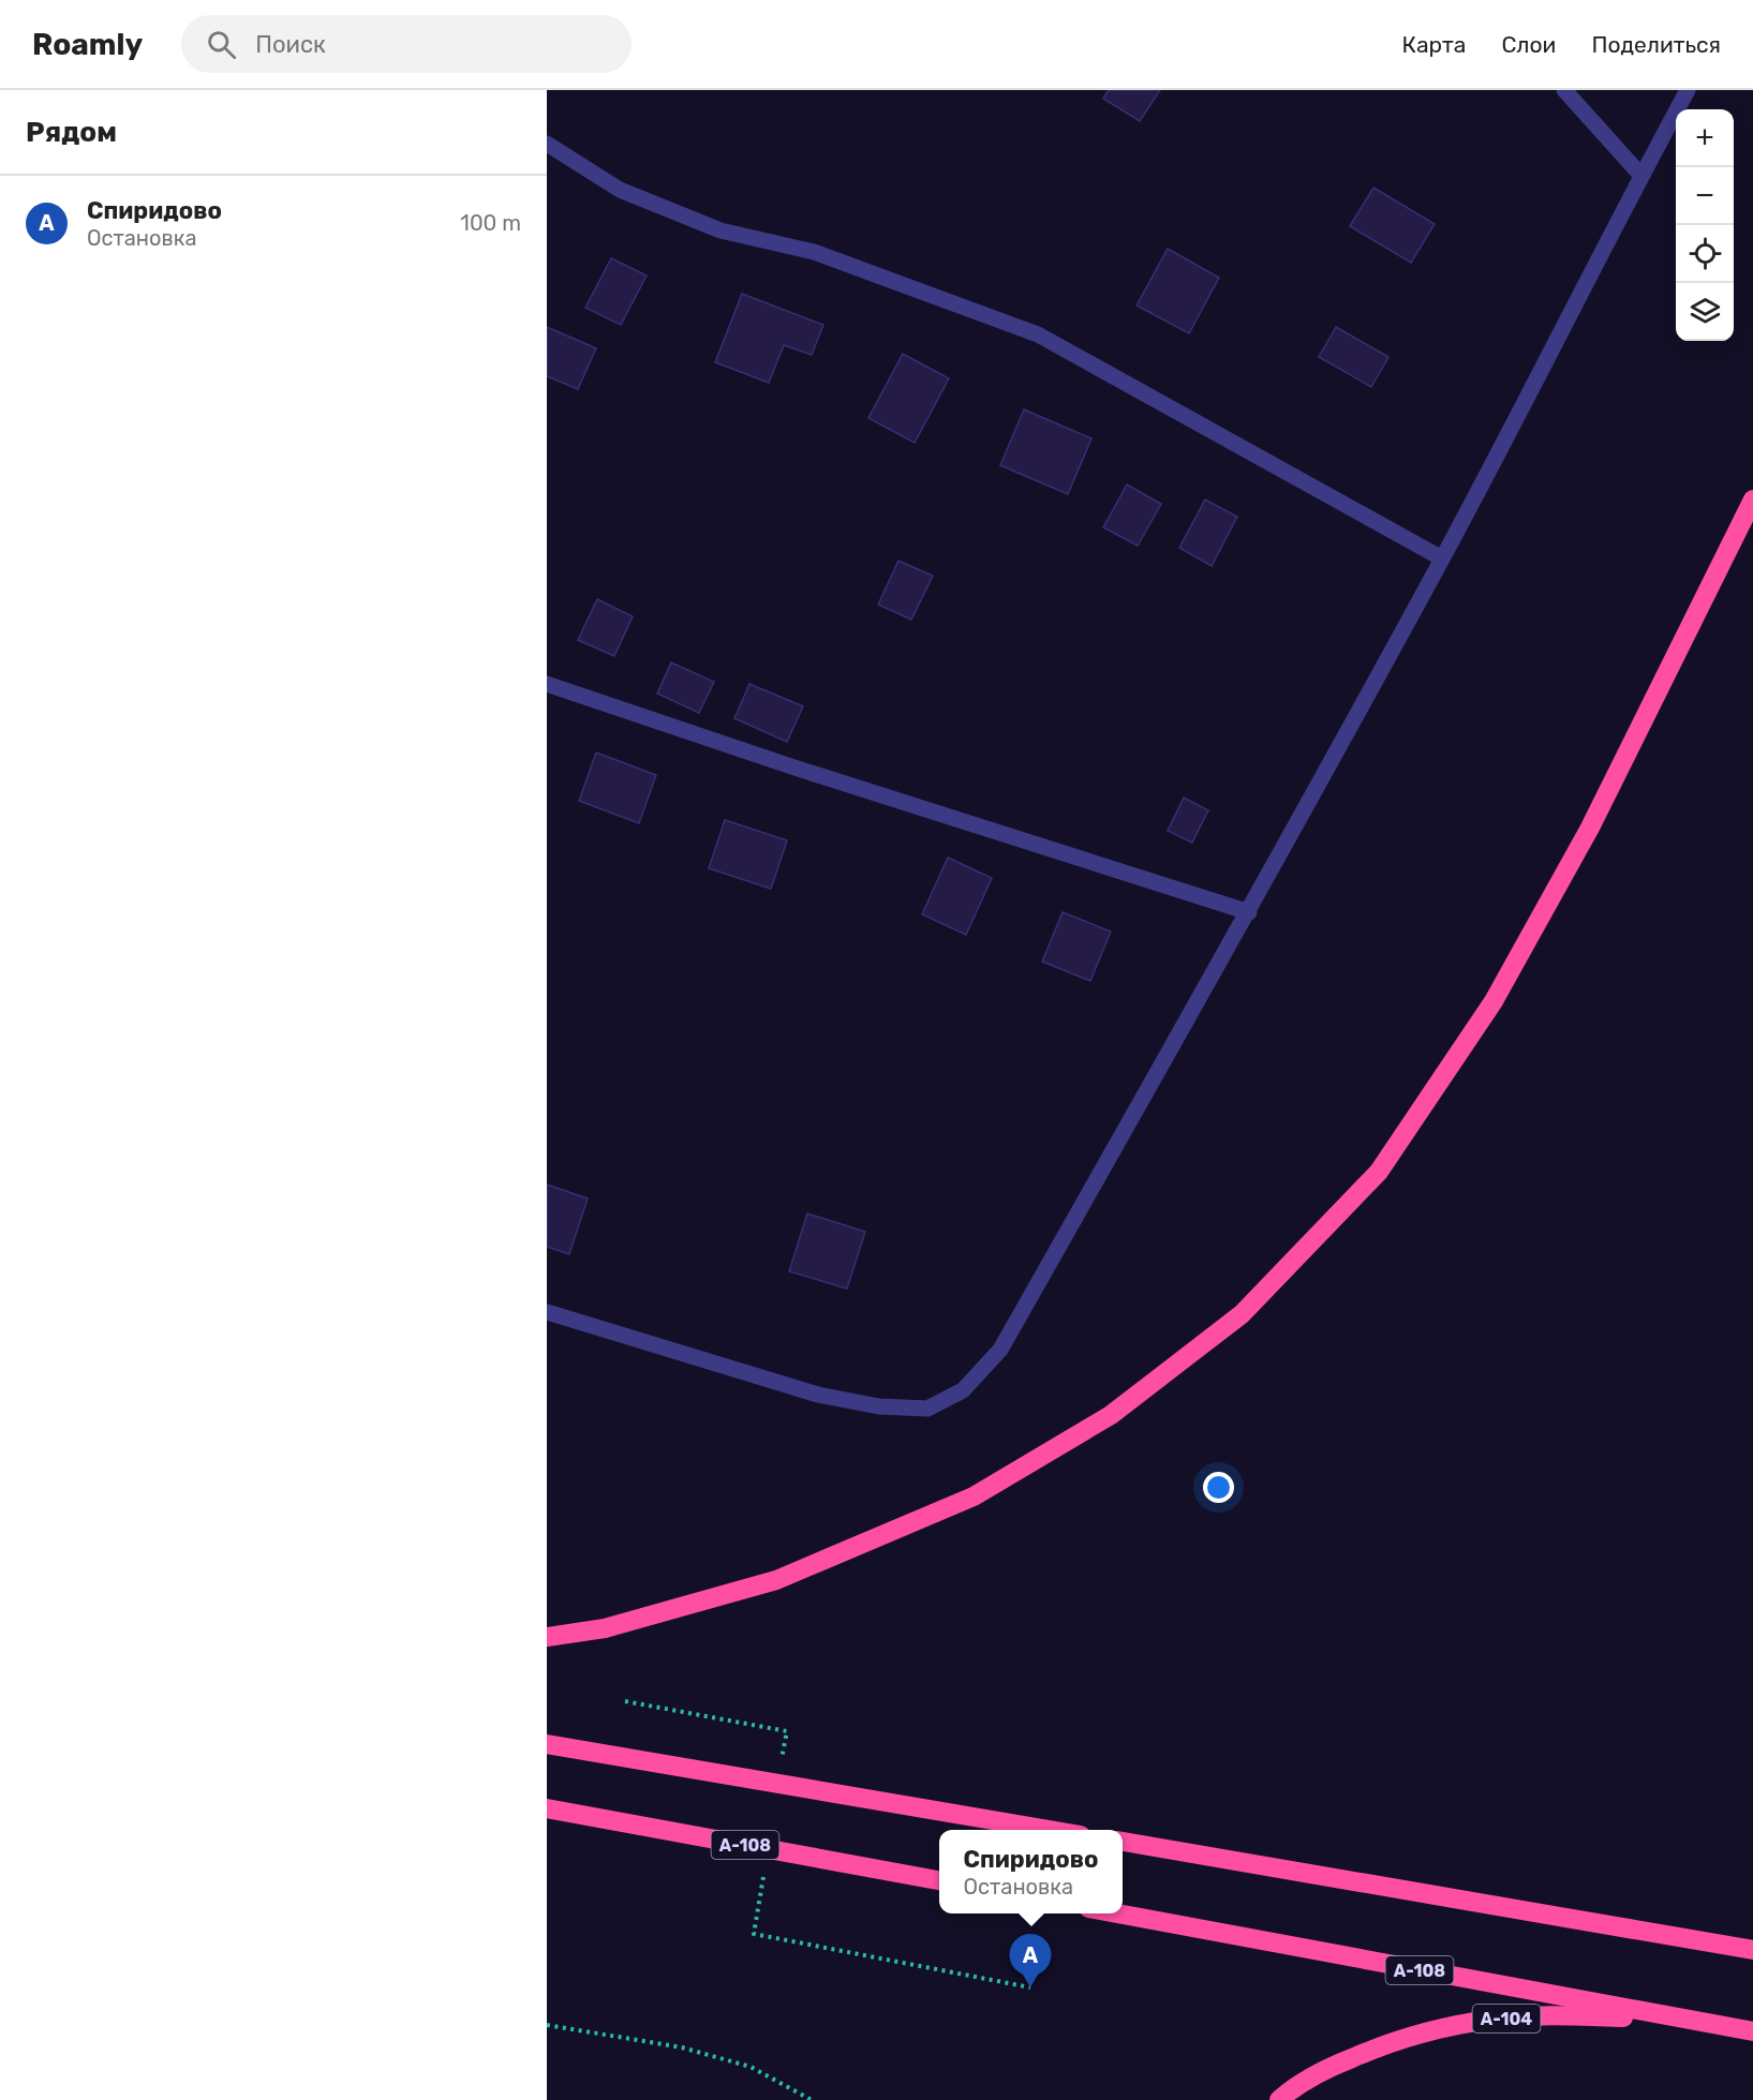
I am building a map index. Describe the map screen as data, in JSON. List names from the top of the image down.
{
  "streets": {
    "highway": ["А-108", "А-104"]
  },
  "crossings": [
    ["А-108", "А-104"]
  ],
  "page": {
    "header": "Roamly",
    "search": "Поиск",
    "nav": ["Карта", "Слои", "Поделиться"],
    "heading": "Рядом",
    "map_buttons": ["+", "−"],
    "list": [
      {
        "mark": "A",
        "name": "Спиридово",
        "note": "Остановка",
        "value": "100 m"
      }
    ],
    "popup": ["Спиридово", "Остановка"],
    "pins": "A"
  }
}
